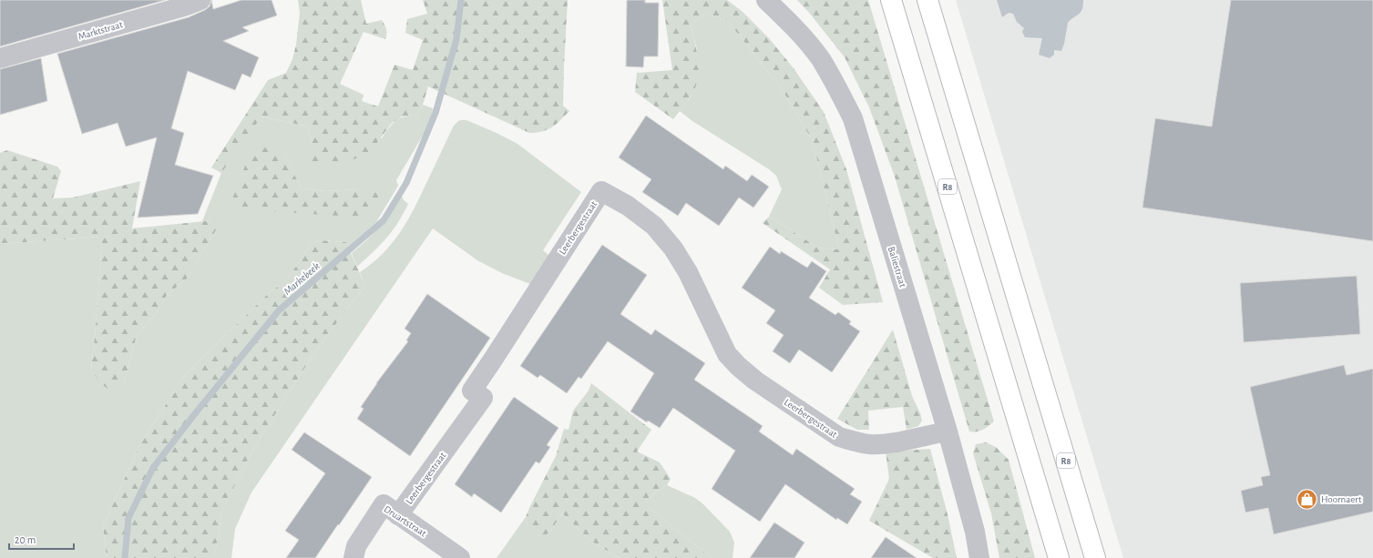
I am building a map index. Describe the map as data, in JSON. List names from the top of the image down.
{
  "streets": {
    "highway": ["R8"],
    "street": [
      "Marktstraat",
      "Leerbergestraat",
      "Baliestraat",
      "Druartstraat"
    ]
  },
  "crossings": [
    ["Leerbergestraat", "Baliestraat"],
    ["Leerbergestraat", "Druartstraat"]
  ],
  "water": ["Markebeek"],
  "places": {
    "shop": ["Hoornaert"]
  },
  "scale_bar": "20 m"
}
